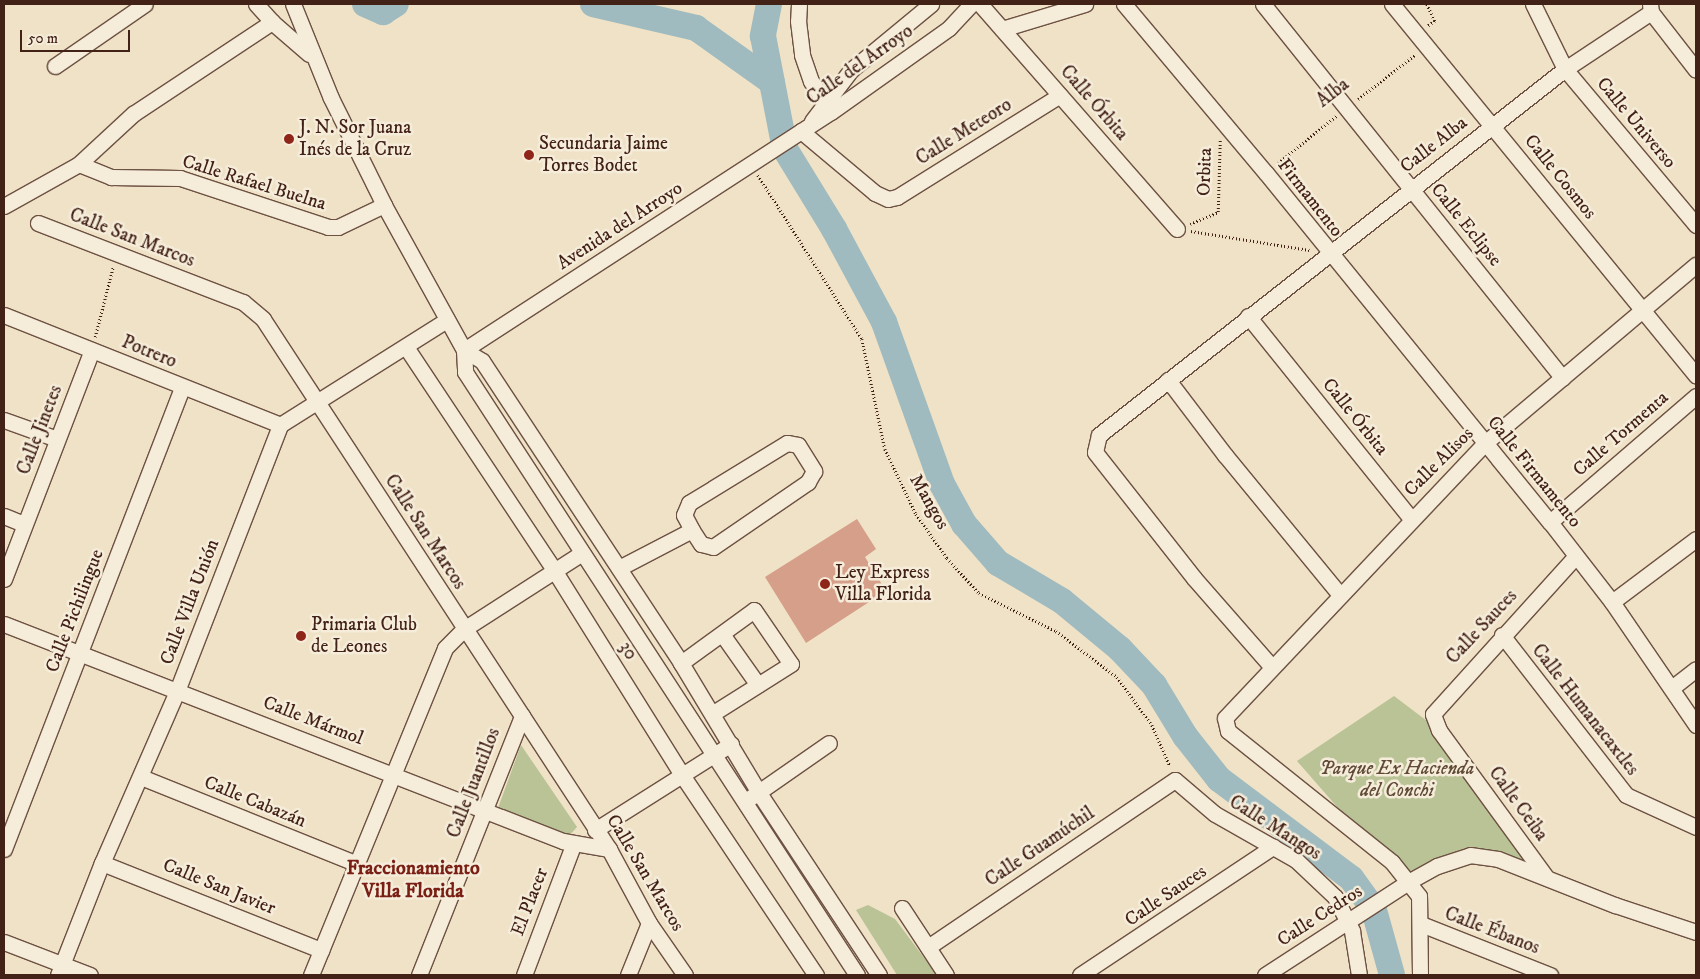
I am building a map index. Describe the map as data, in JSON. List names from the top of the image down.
{
  "streets": {
    "street": [
      "Calle del Arroyo",
      "Calle Órbita",
      "Calle Universo",
      "Calle Meteoro",
      "Calle Alba",
      "Calle Cosmos",
      "Calle Rafael Buelna",
      "Firmamento",
      "Calle Eclipse",
      "Avenida del Arroyo",
      "Calle San Marcos",
      "Potrero",
      "Calle Jinetes",
      "Calle Tormenta",
      "Calle Alisos",
      "Calle Firmamento",
      "Calle Villa Unión",
      "Calle Pichilingue",
      "Calle Sauces",
      "30",
      "Calle Humanacaxtles",
      "Calle Mármol",
      "Calle Juantillos",
      "Calle Cabazán",
      "Calle Ceiba",
      "Calle Mangos",
      "Calle Guamúchil",
      "Calle San Javier",
      "El Placer",
      "Calle Cedros",
      "Calle Ébanos"
    ],
    "path": ["Alba", "Orbita", "Mangos"]
  },
  "crossings": [
    ["Calle del Arroyo", "Calle Meteoro"],
    ["Calle del Arroyo", "Avenida del Arroyo"],
    ["Alba", "Calle Cosmos"],
    ["Alba", "Firmamento"],
    ["Alba", "Calle Eclipse"],
    ["Calle Órbita", "Calle Meteoro"],
    ["Calle Órbita", "Calle Alba"],
    ["Calle Órbita", "Orbita"],
    ["Calle Órbita", "Firmamento"],
    ["Calle Órbita", "Calle Alisos"],
    ["Calle Universo", "Calle Alba"],
    ["Calle Meteoro", "Avenida del Arroyo"],
    ["Calle Alba", "Calle Cosmos"],
    ["Calle Alba", "Firmamento"],
    ["Calle Alba", "Calle Eclipse"],
    ["Calle Alba", "Calle Alisos"],
    ["Calle Alba", "Calle Firmamento"],
    ["Orbita", "Firmamento"],
    ["Calle Cosmos", "Calle Alisos"],
    ["Firmamento", "Calle Firmamento"],
    ["Calle Eclipse", "Calle Alisos"],
    ["Avenida del Arroyo", "Mangos"],
    ["Calle San Marcos", "Calle Mármol"],
    ["Calle San Marcos", "Calle Juantillos"],
    ["Potrero", "Calle Jinetes"],
    ["Potrero", "Calle Villa Unión"],
    ["Potrero", "Calle Pichilingue"],
    ["Calle Tormenta", "Calle Firmamento"],
    ["Calle Alisos", "Calle Firmamento"],
    ["Calle Alisos", "Calle Ceiba"],
    ["Calle Alisos", "Calle Cedros"],
    ["Calle Firmamento", "Calle Sauces"],
    ["Mangos", "Calle Mangos"],
    ["Mangos", "Calle Guamúchil"],
    ["Calle Villa Unión", "Calle Mármol"],
    ["Calle Villa Unión", "Calle Cabazán"],
    ["Calle Villa Unión", "Calle San Javier"],
    ["Calle Pichilingue", "Calle Mármol"],
    ["Calle Sauces", "Calle Humanacaxtles"],
    ["Calle Sauces", "Calle Ceiba"],
    ["Calle Sauces", "Calle Mangos"],
    ["Calle Mármol", "Calle Juantillos"],
    ["Calle Mármol", "El Placer"],
    ["Calle Ceiba", "Calle Cedros"],
    ["Calle Mangos", "Calle Guamúchil"],
    ["Calle Mangos", "Calle Cedros"]
  ],
  "districts": ["Fraccionamiento Villa Florida"],
  "parks": ["Parque Ex Hacienda del Conchi"],
  "places": [
    "J. N. Sor Juana Inés de la Cruz",
    "Secundaria Jaime Torres Bodet",
    "Ley Express Villa Florida",
    "Primaria Club de Leones"
  ],
  "scale_bar": "50 m"
}
